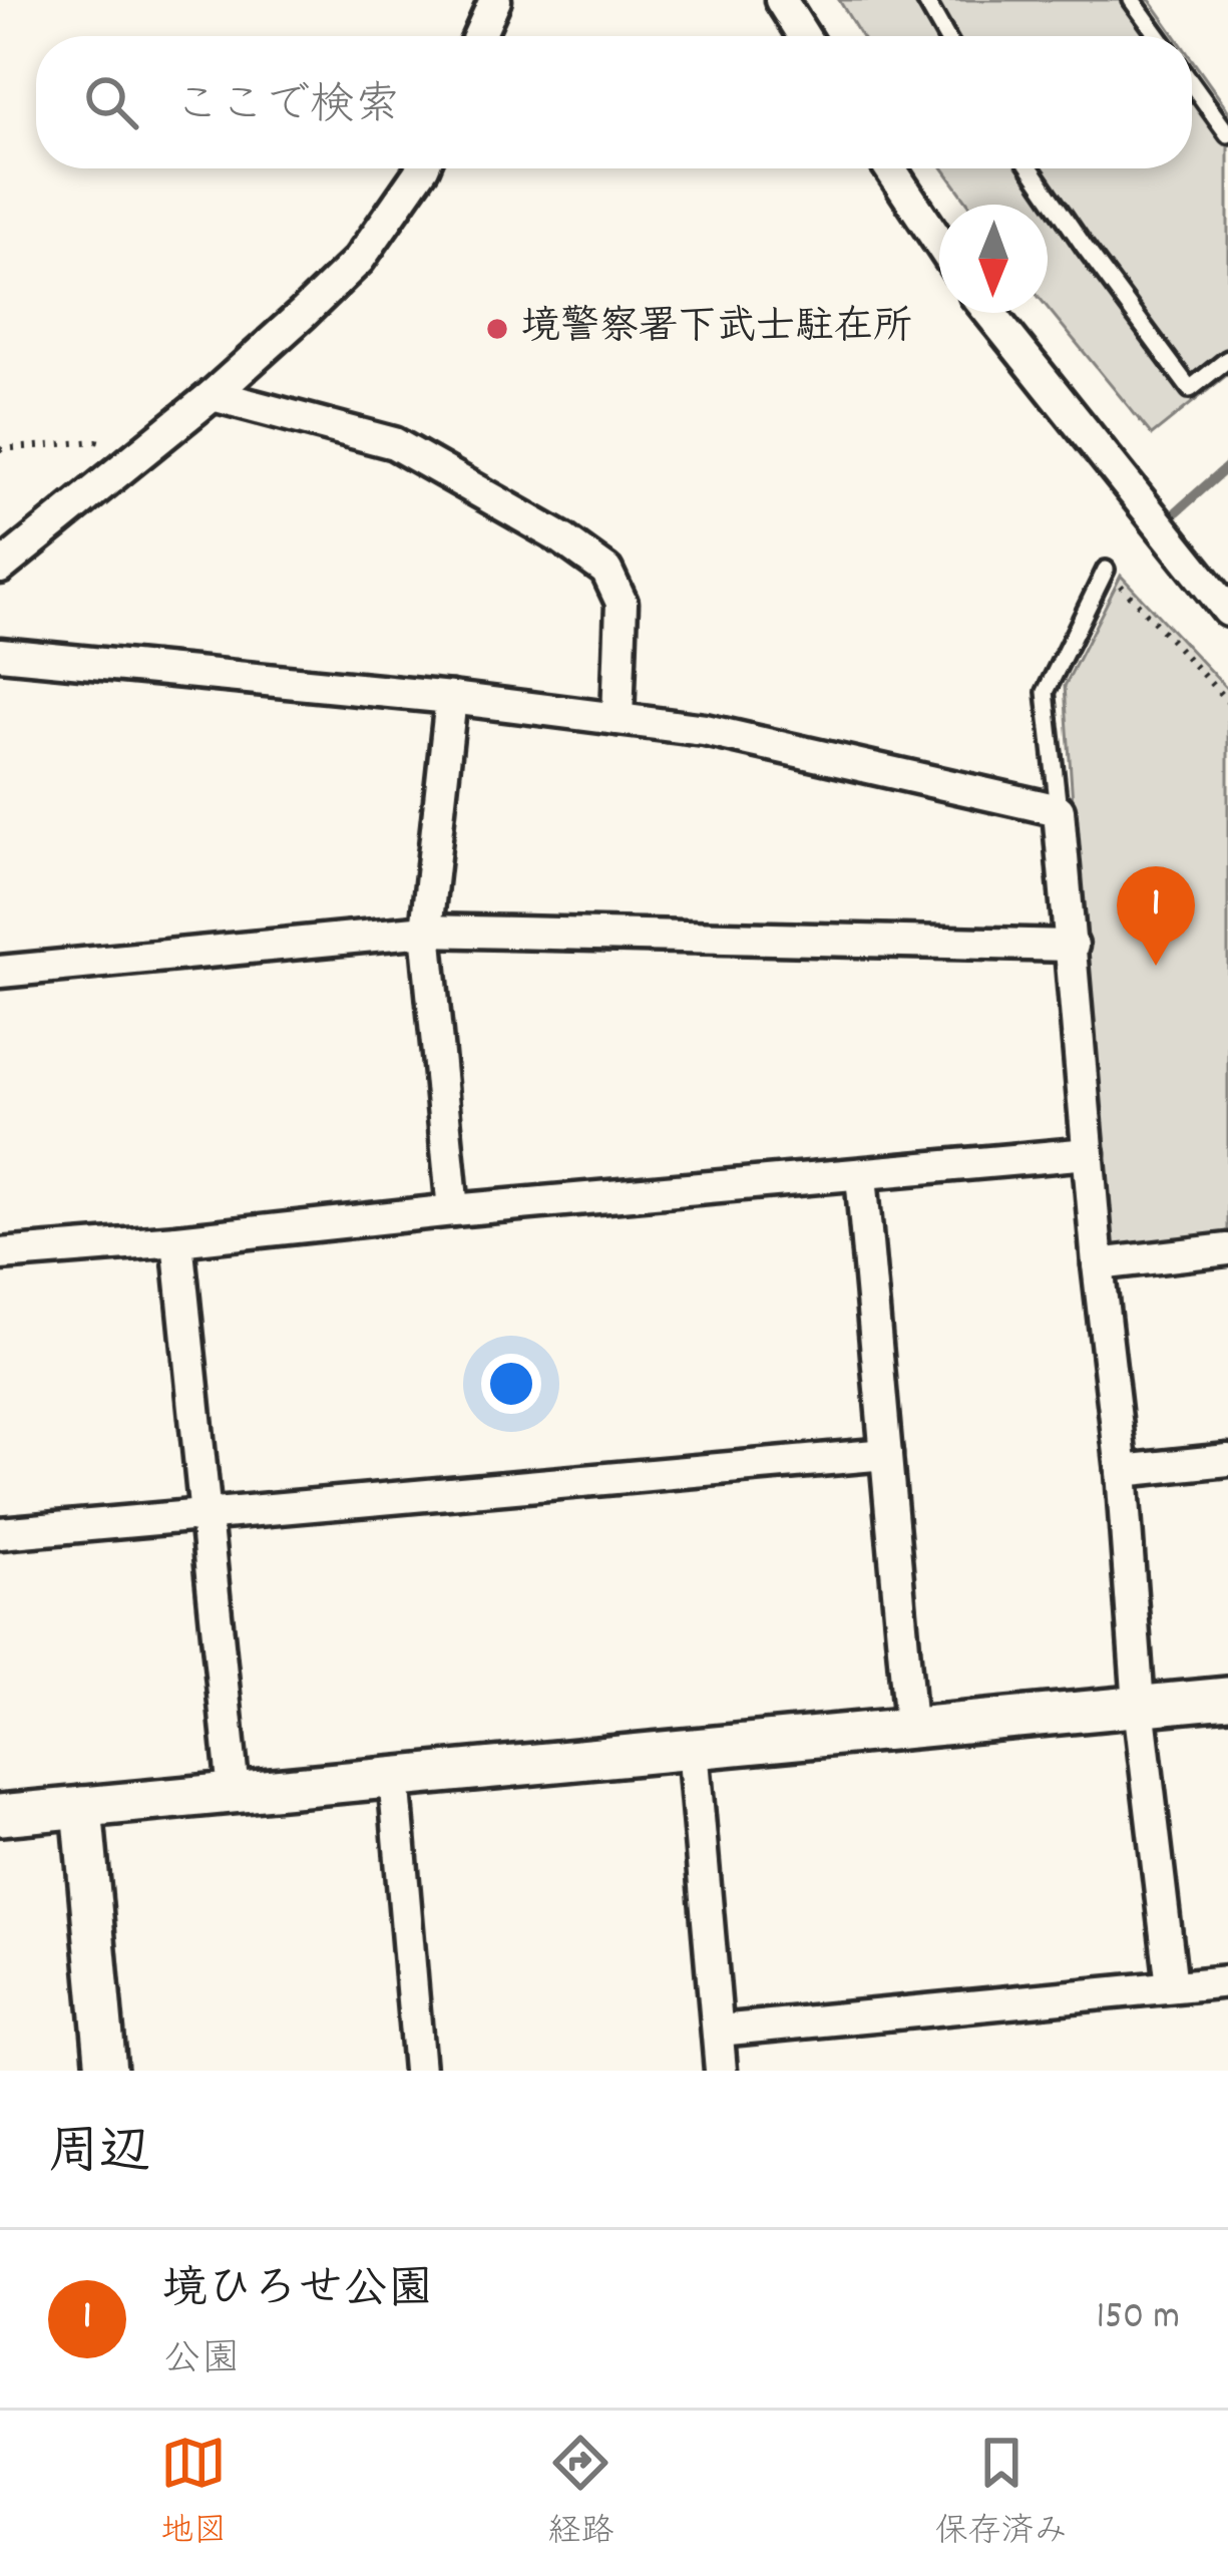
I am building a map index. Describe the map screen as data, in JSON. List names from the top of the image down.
{
  "places": ["境警察署下武士駐在所"],
  "north": "bottom",
  "page": {
    "search": "ここで検索",
    "pins": "1",
    "heading": "周辺",
    "list": [
      {
        "mark": "1",
        "name": "境ひろせ公園",
        "note": "公園",
        "value": "150 m"
      }
    ],
    "nav": ["地図", "経路", "保存済み"]
  }
}
